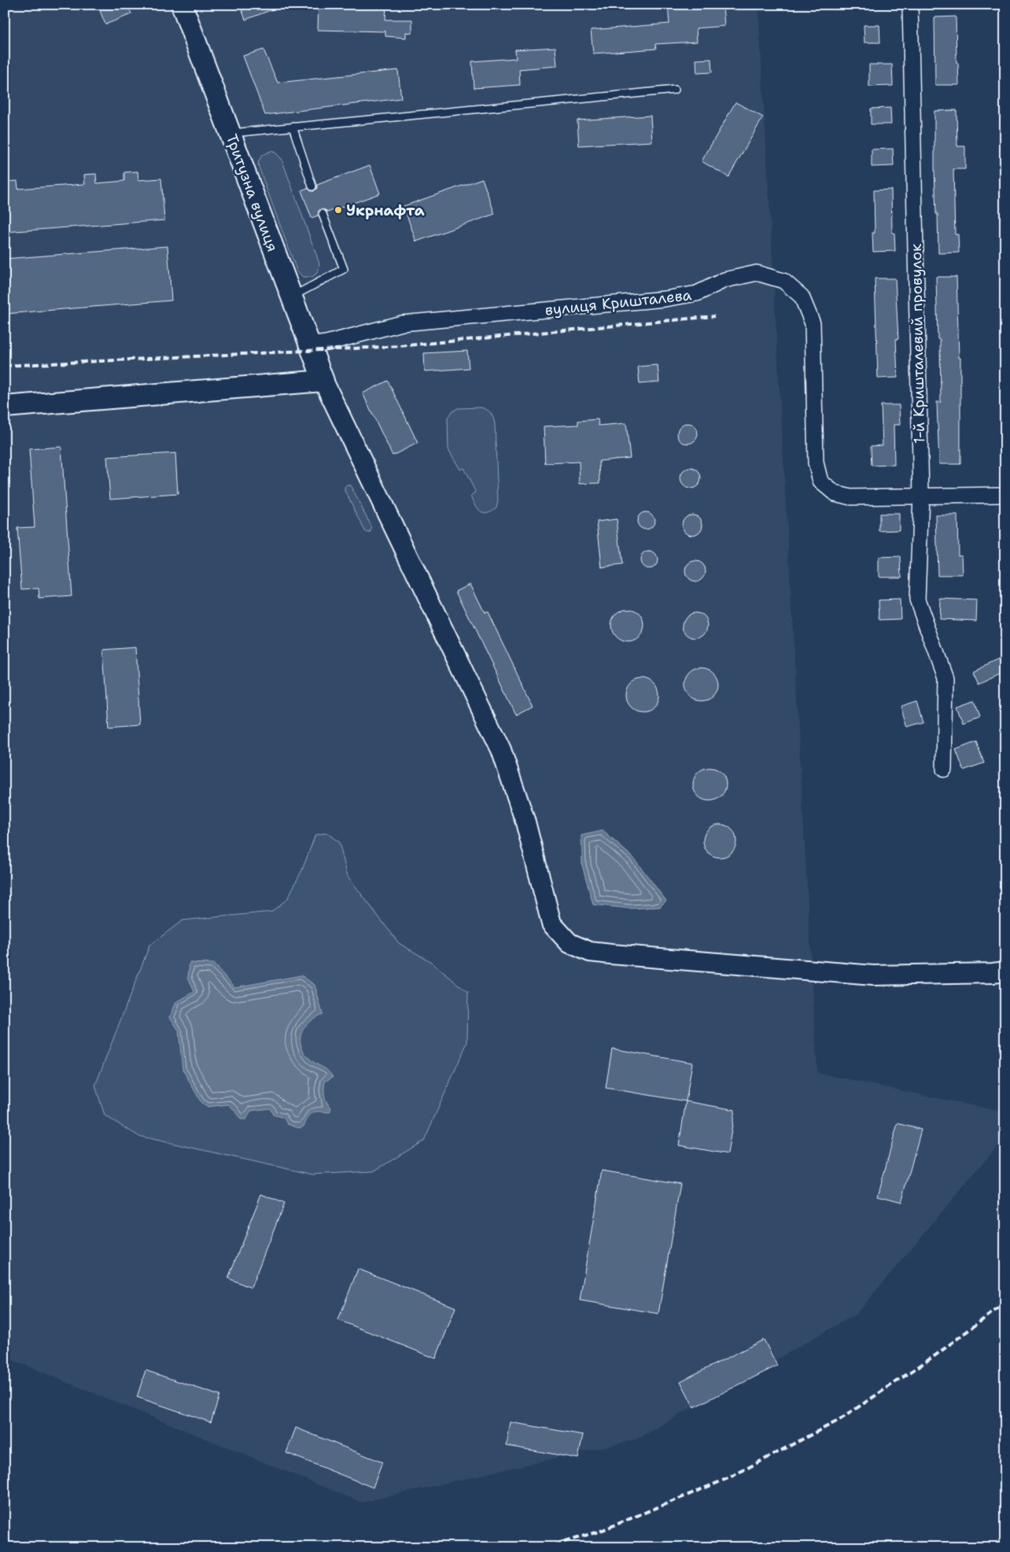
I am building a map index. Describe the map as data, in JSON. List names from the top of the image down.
{
  "streets": {
    "main road": ["Тритузна вулиця"],
    "street": ["вулиця Кришталева", "1-й Кришталевий провулок"]
  },
  "crossings": [
    ["Тритузна вулиця", "вулиця Кришталева"],
    ["вулиця Кришталева", "1-й Кришталевий провулок"]
  ],
  "places": ["Укрнафта"]
}
